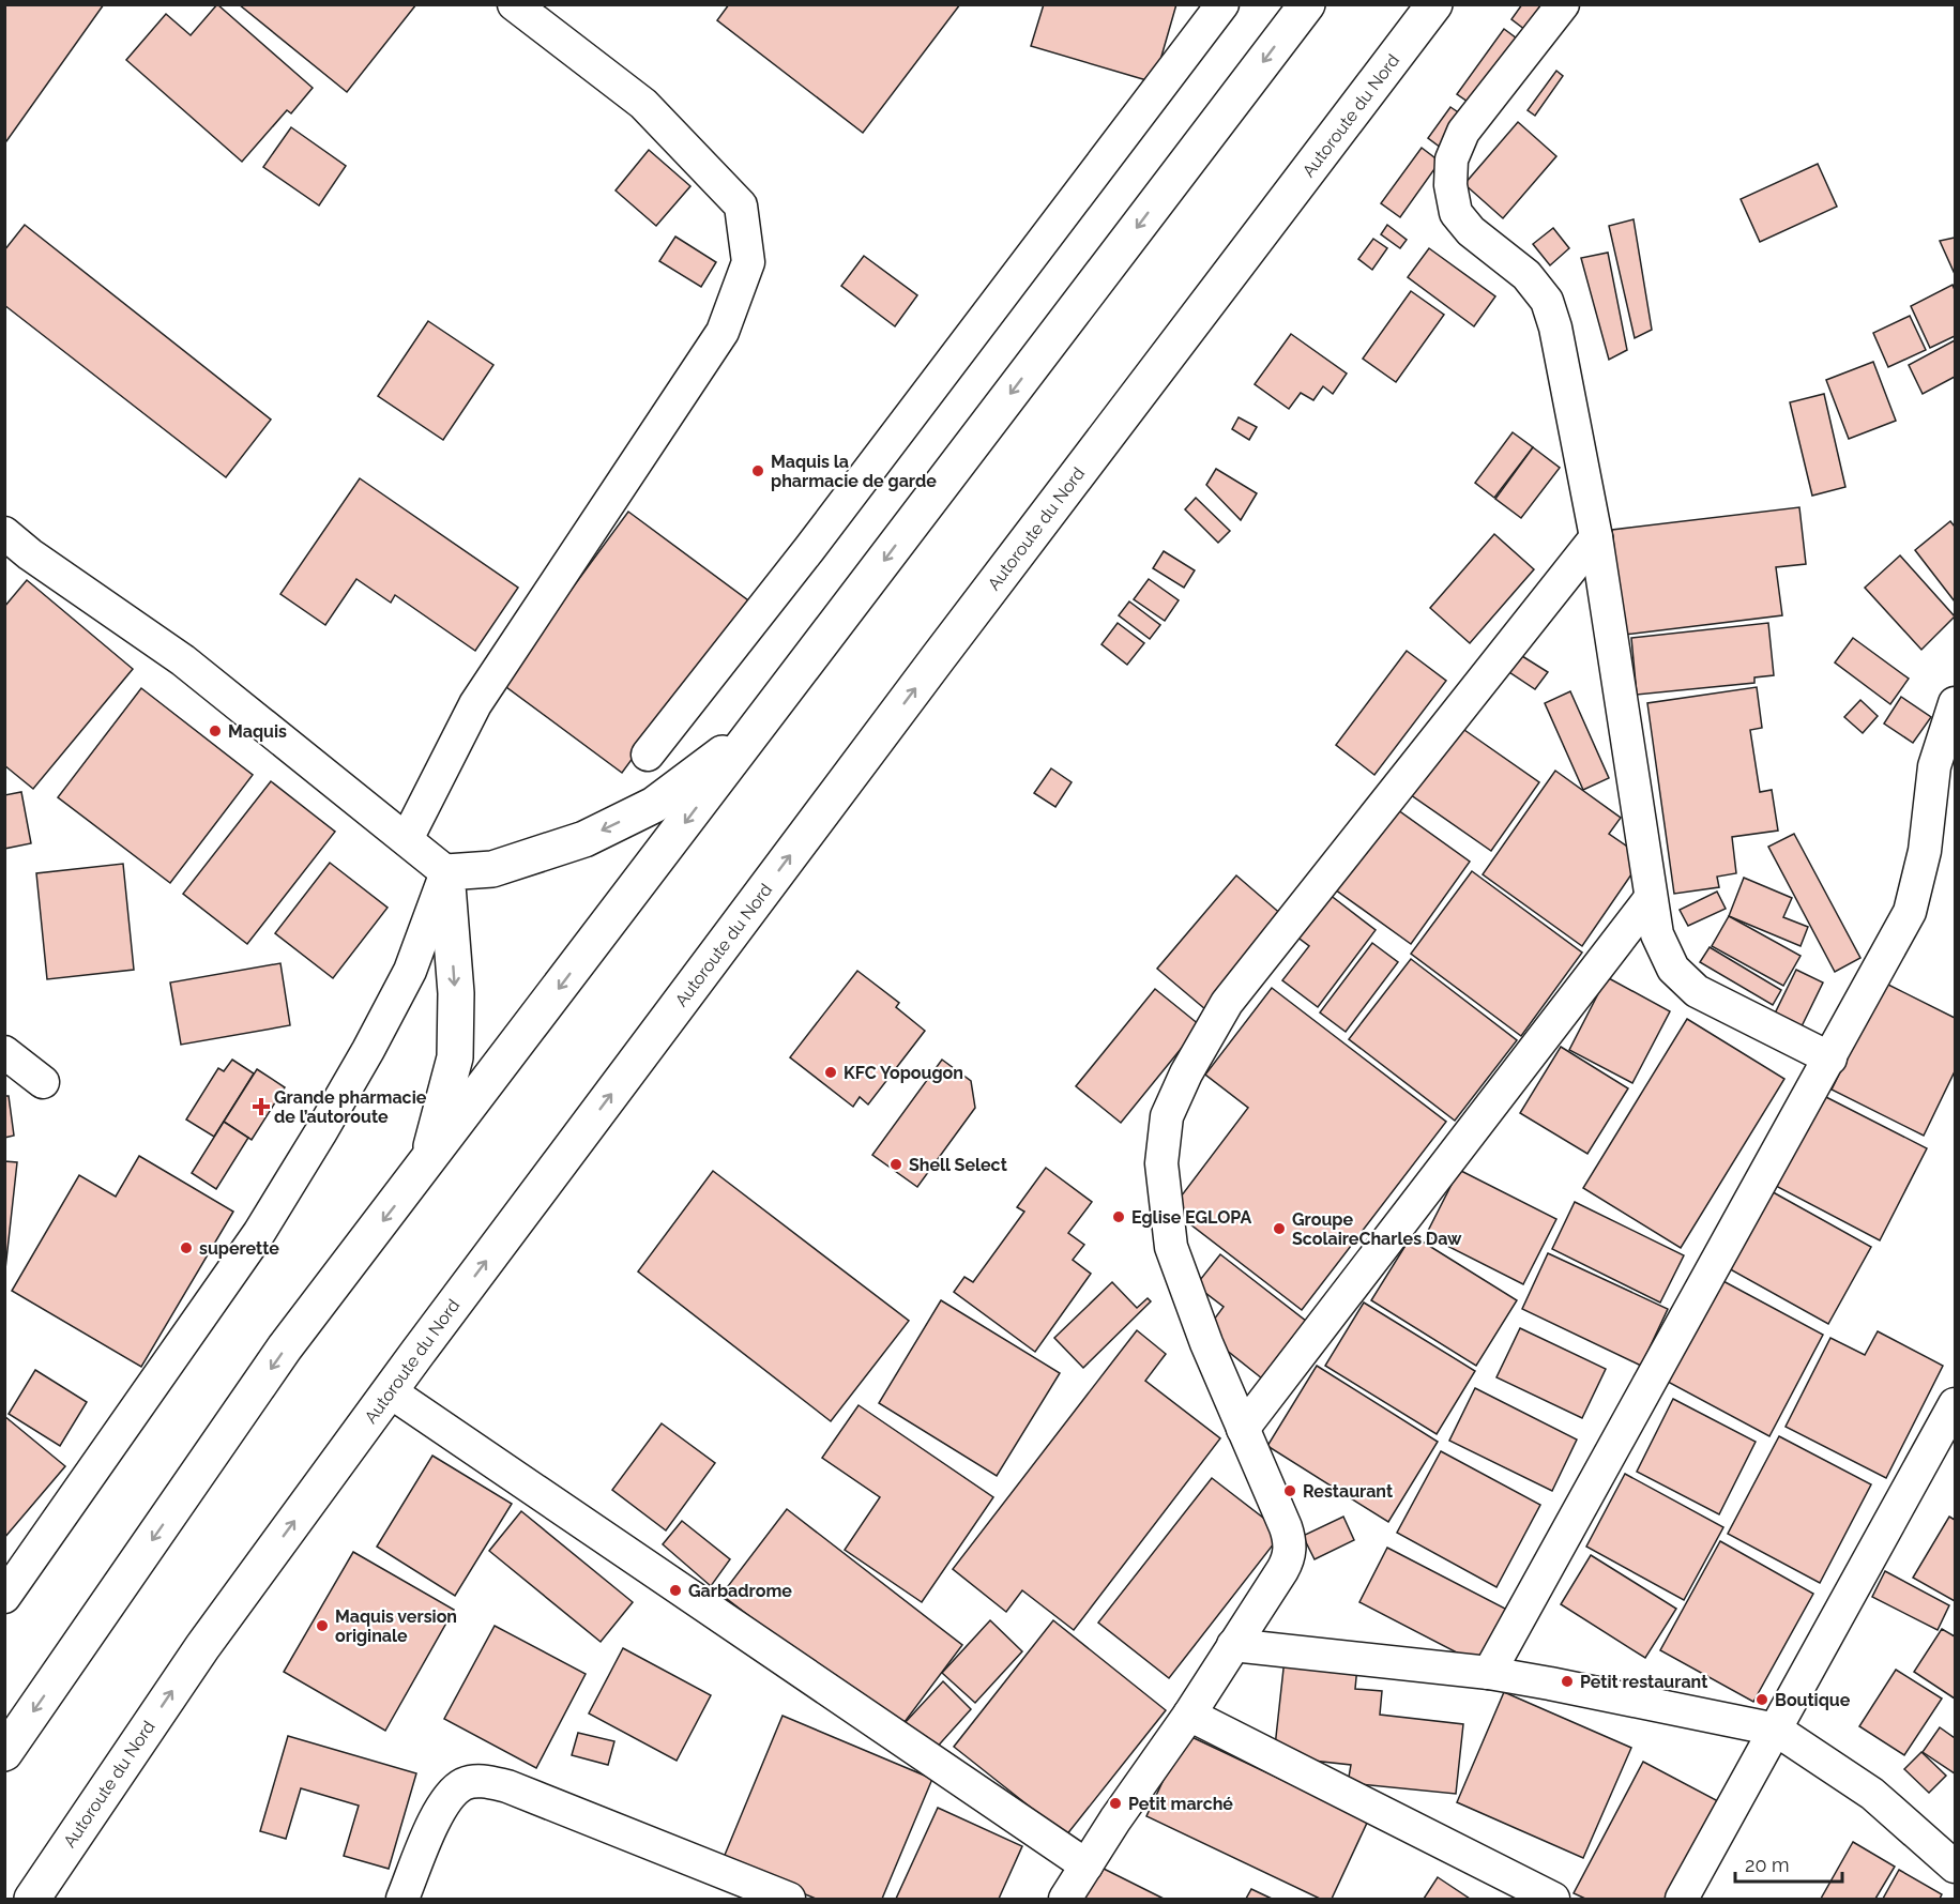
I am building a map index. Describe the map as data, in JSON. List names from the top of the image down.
{
  "streets": {
    "highway": ["Autoroute du Nord"]
  },
  "places": {
    "other": [
      "Maquis la pharmacie de garde",
      "Maquis",
      "KFC Yopougon",
      "Shell Select",
      "Eglise EGLOPA",
      "Groupe ScolaireCharles Daw",
      "superette",
      "Restaurant",
      "Garbadrome",
      "Maquis version originale",
      "Petit restaurant",
      "Boutique",
      "Petit marché"
    ],
    "health": ["Grande pharmacie de l’autoroute"]
  },
  "scale_bar": "20 m"
}
